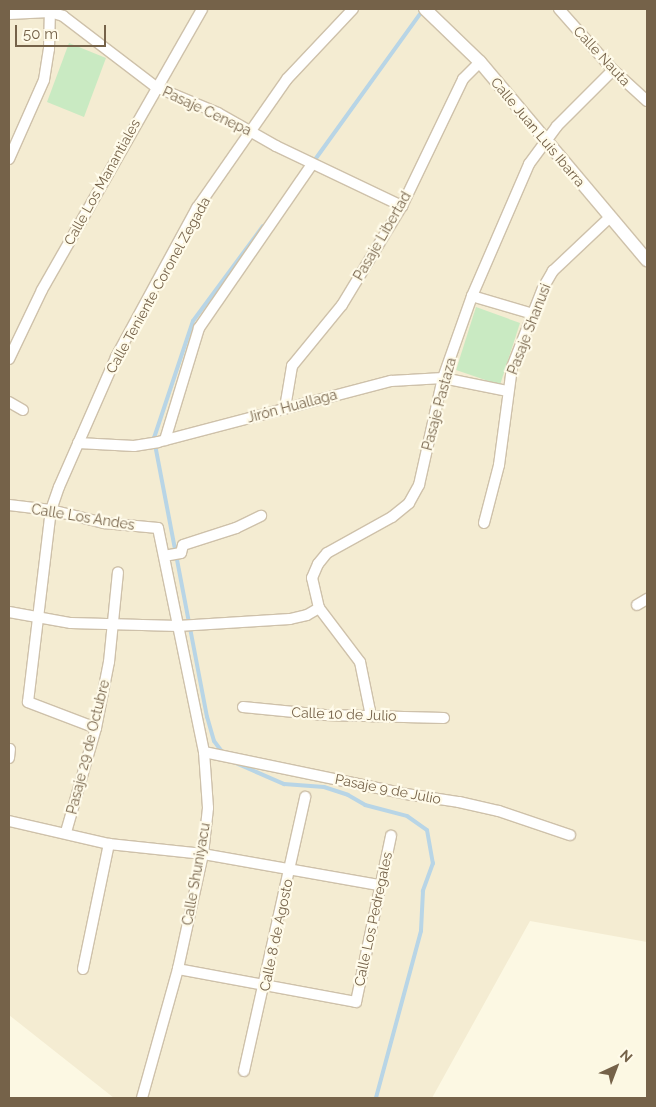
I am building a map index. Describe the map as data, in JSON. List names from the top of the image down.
{
  "streets": {
    "street": [
      "Calle Nauta",
      "Pasaje Cenepa",
      "Calle Juan Luis Ibarra",
      "Calle Los Manantiales",
      "Pasaje Libertad",
      "Calle Teniente Coronel Zegada",
      "Pasaje Shanusi",
      "Pasaje Pastaza",
      "Jirón Huallaga",
      "Calle Los Andes",
      "Calle 10 de Julio",
      "Pasaje 29 de Octubre",
      "Pasaje 9 de Julio",
      "Calle Shuniyacu",
      "Calle Los Pedregales",
      "Calle 8 de Agosto"
    ]
  },
  "crossings": [
    ["Calle Nauta", "Pasaje Pastaza"],
    ["Pasaje Cenepa", "Calle Los Manantiales"],
    ["Pasaje Cenepa", "Pasaje Libertad"],
    ["Pasaje Cenepa", "Calle Teniente Coronel Zegada"],
    ["Calle Juan Luis Ibarra", "Pasaje Libertad"],
    ["Calle Juan Luis Ibarra", "Pasaje Shanusi"],
    ["Calle Juan Luis Ibarra", "Pasaje Pastaza"],
    ["Pasaje Libertad", "Jirón Huallaga"],
    ["Calle Teniente Coronel Zegada", "Jirón Huallaga"],
    ["Calle Teniente Coronel Zegada", "Calle Los Andes"],
    ["Calle Teniente Coronel Zegada", "Pasaje 29 de Octubre"],
    ["Pasaje Shanusi", "Jirón Huallaga"],
    ["Pasaje Pastaza", "Jirón Huallaga"],
    ["Pasaje Pastaza", "Calle 10 de Julio"],
    ["Calle Los Andes", "Calle Shuniyacu"],
    ["Pasaje 9 de Julio", "Calle Shuniyacu"],
    ["Calle Los Pedregales", "Calle 8 de Agosto"]
  ],
  "scale_bar": "50 m",
  "north": "top right"
}
